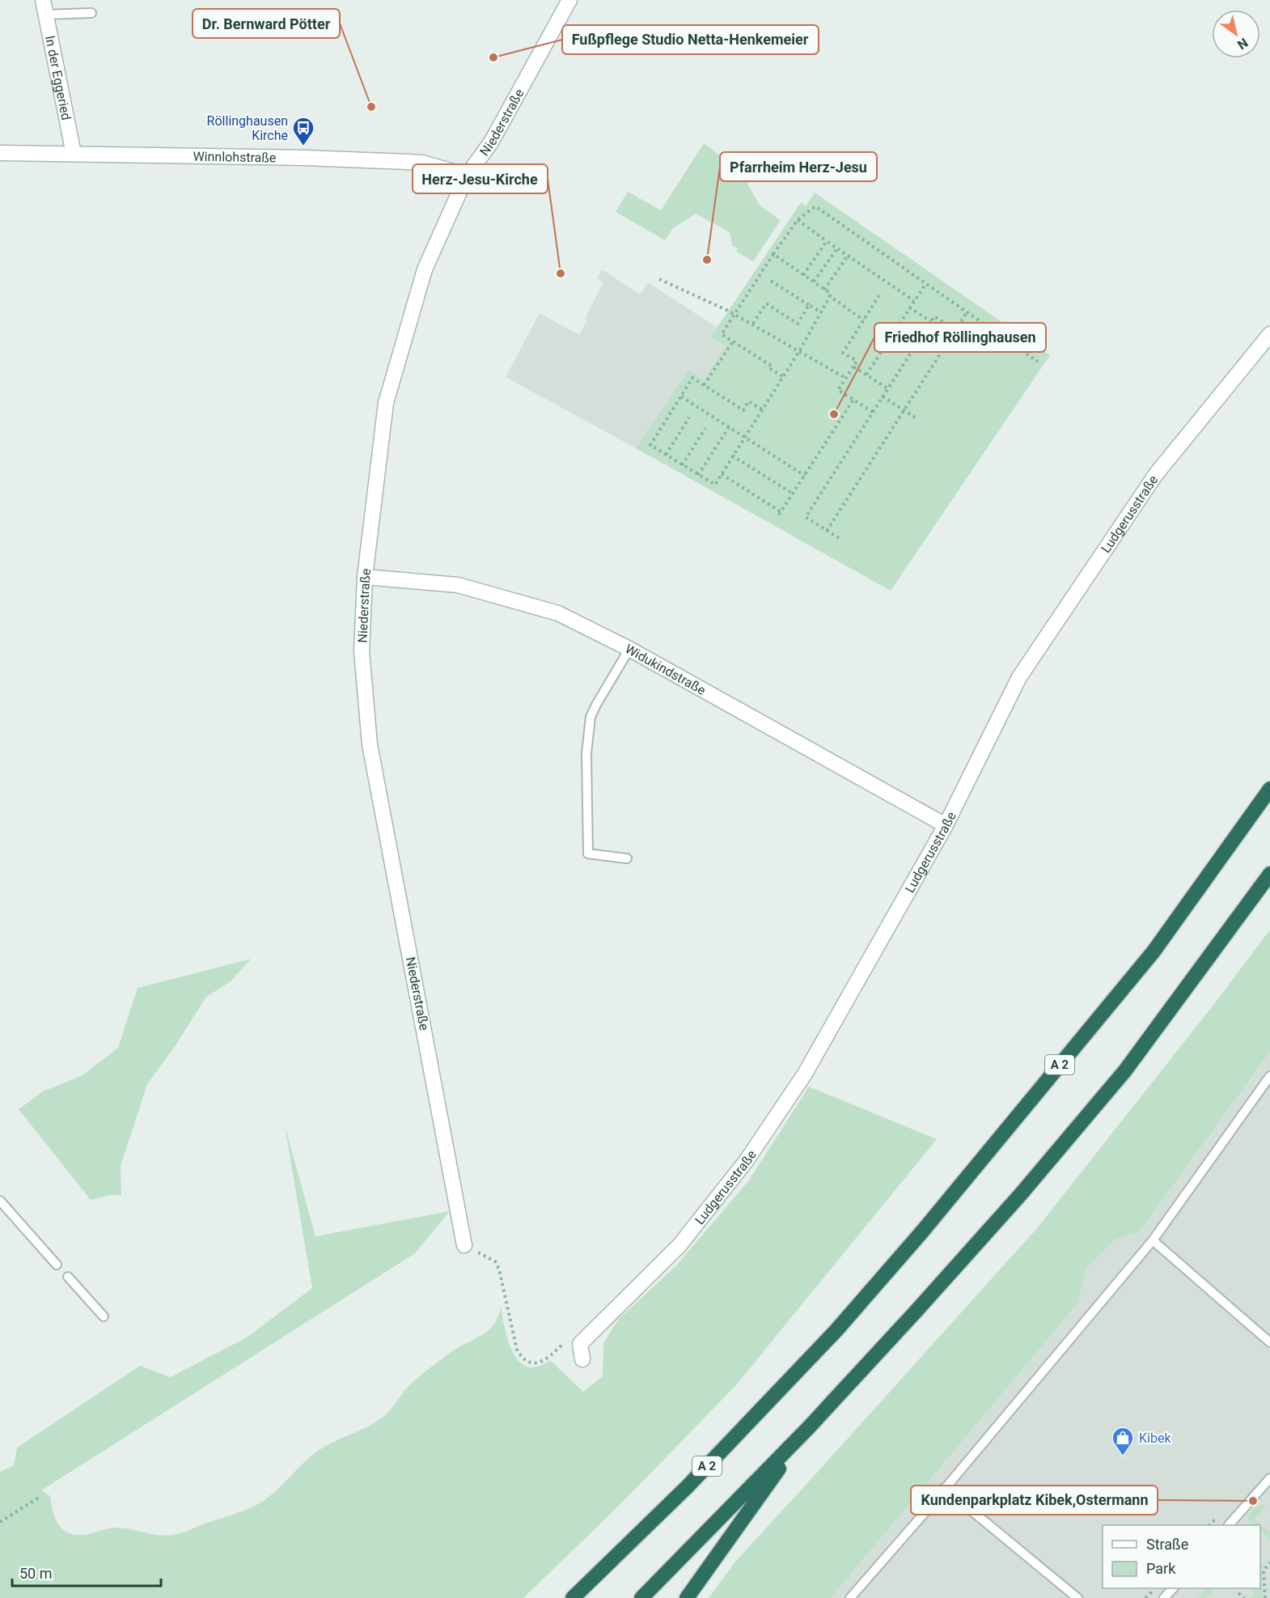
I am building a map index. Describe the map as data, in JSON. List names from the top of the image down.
{
  "streets": {
    "highway": ["A 2"],
    "street": [
      "In der Eggeried",
      "Niederstraße",
      "Winnlohstraße",
      "Ludgerusstraße",
      "Widukindstraße"
    ]
  },
  "crossings": [
    ["In der Eggeried", "Winnlohstraße"],
    ["Niederstraße", "Winnlohstraße"],
    ["Niederstraße", "Widukindstraße"],
    ["Ludgerusstraße", "Widukindstraße"]
  ],
  "places": {
    "other": [
      "Fußpflege Studio Netta-Henkemeier",
      "Dr. Bernward Pötter",
      "Pfarrheim Herz-Jesu",
      "Herz-Jesu-Kirche",
      "Friedhof Röllinghausen",
      "Kundenparkplatz Kibek,Ostermann"
    ],
    "bus stop": ["Röllinghausen Kirche"],
    "shop": ["Kibek"]
  },
  "legend": ["Straße", "Park"],
  "scale_bar": "50 m",
  "north": "bottom right"
}
